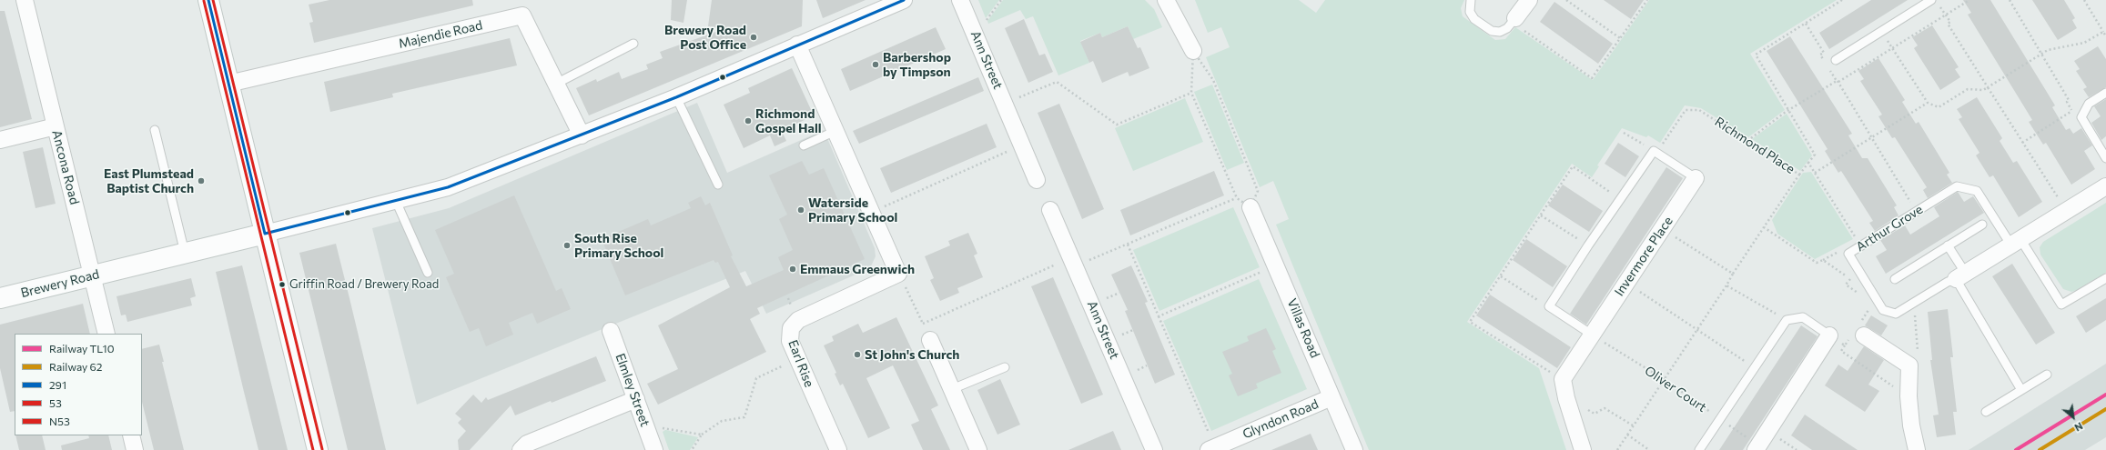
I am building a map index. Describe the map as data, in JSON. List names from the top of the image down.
{
  "streets": {
    "street": [
      "Majendie Road",
      "Ann Street",
      "Ancona Road",
      "Arthur Grove",
      "Invermore Place",
      "Brewery Road",
      "Villas Road",
      "Earl Rise",
      "Elmley Street",
      "Glyndon Road"
    ],
    "path": ["Richmond Place", "Oliver Court"]
  },
  "crossings": [
    ["Majendie Road", "Brewery Road"],
    ["Ancona Road", "Brewery Road"],
    ["Invermore Place", "Oliver Court"],
    ["Villas Road", "Glyndon Road"]
  ],
  "places": [
    "Brewery Road Post Office",
    "Barbershop by Timpson",
    "Richmond Gospel Hall",
    "East Plumstead Baptist Church",
    "Waterside Primary School",
    "South Rise Primary School",
    "Emmaus Greenwich",
    "Griffin Road / Brewery Road",
    "St John's Church"
  ],
  "lines": [
    "transit line 291",
    "transit line N53",
    "transit line 53",
    "rail line TL10",
    "rail line 62"
  ],
  "legend": [
    "Railway TL10",
    "Railway 62",
    "291",
    "53",
    "N53"
  ],
  "north": "bottom right"
}
